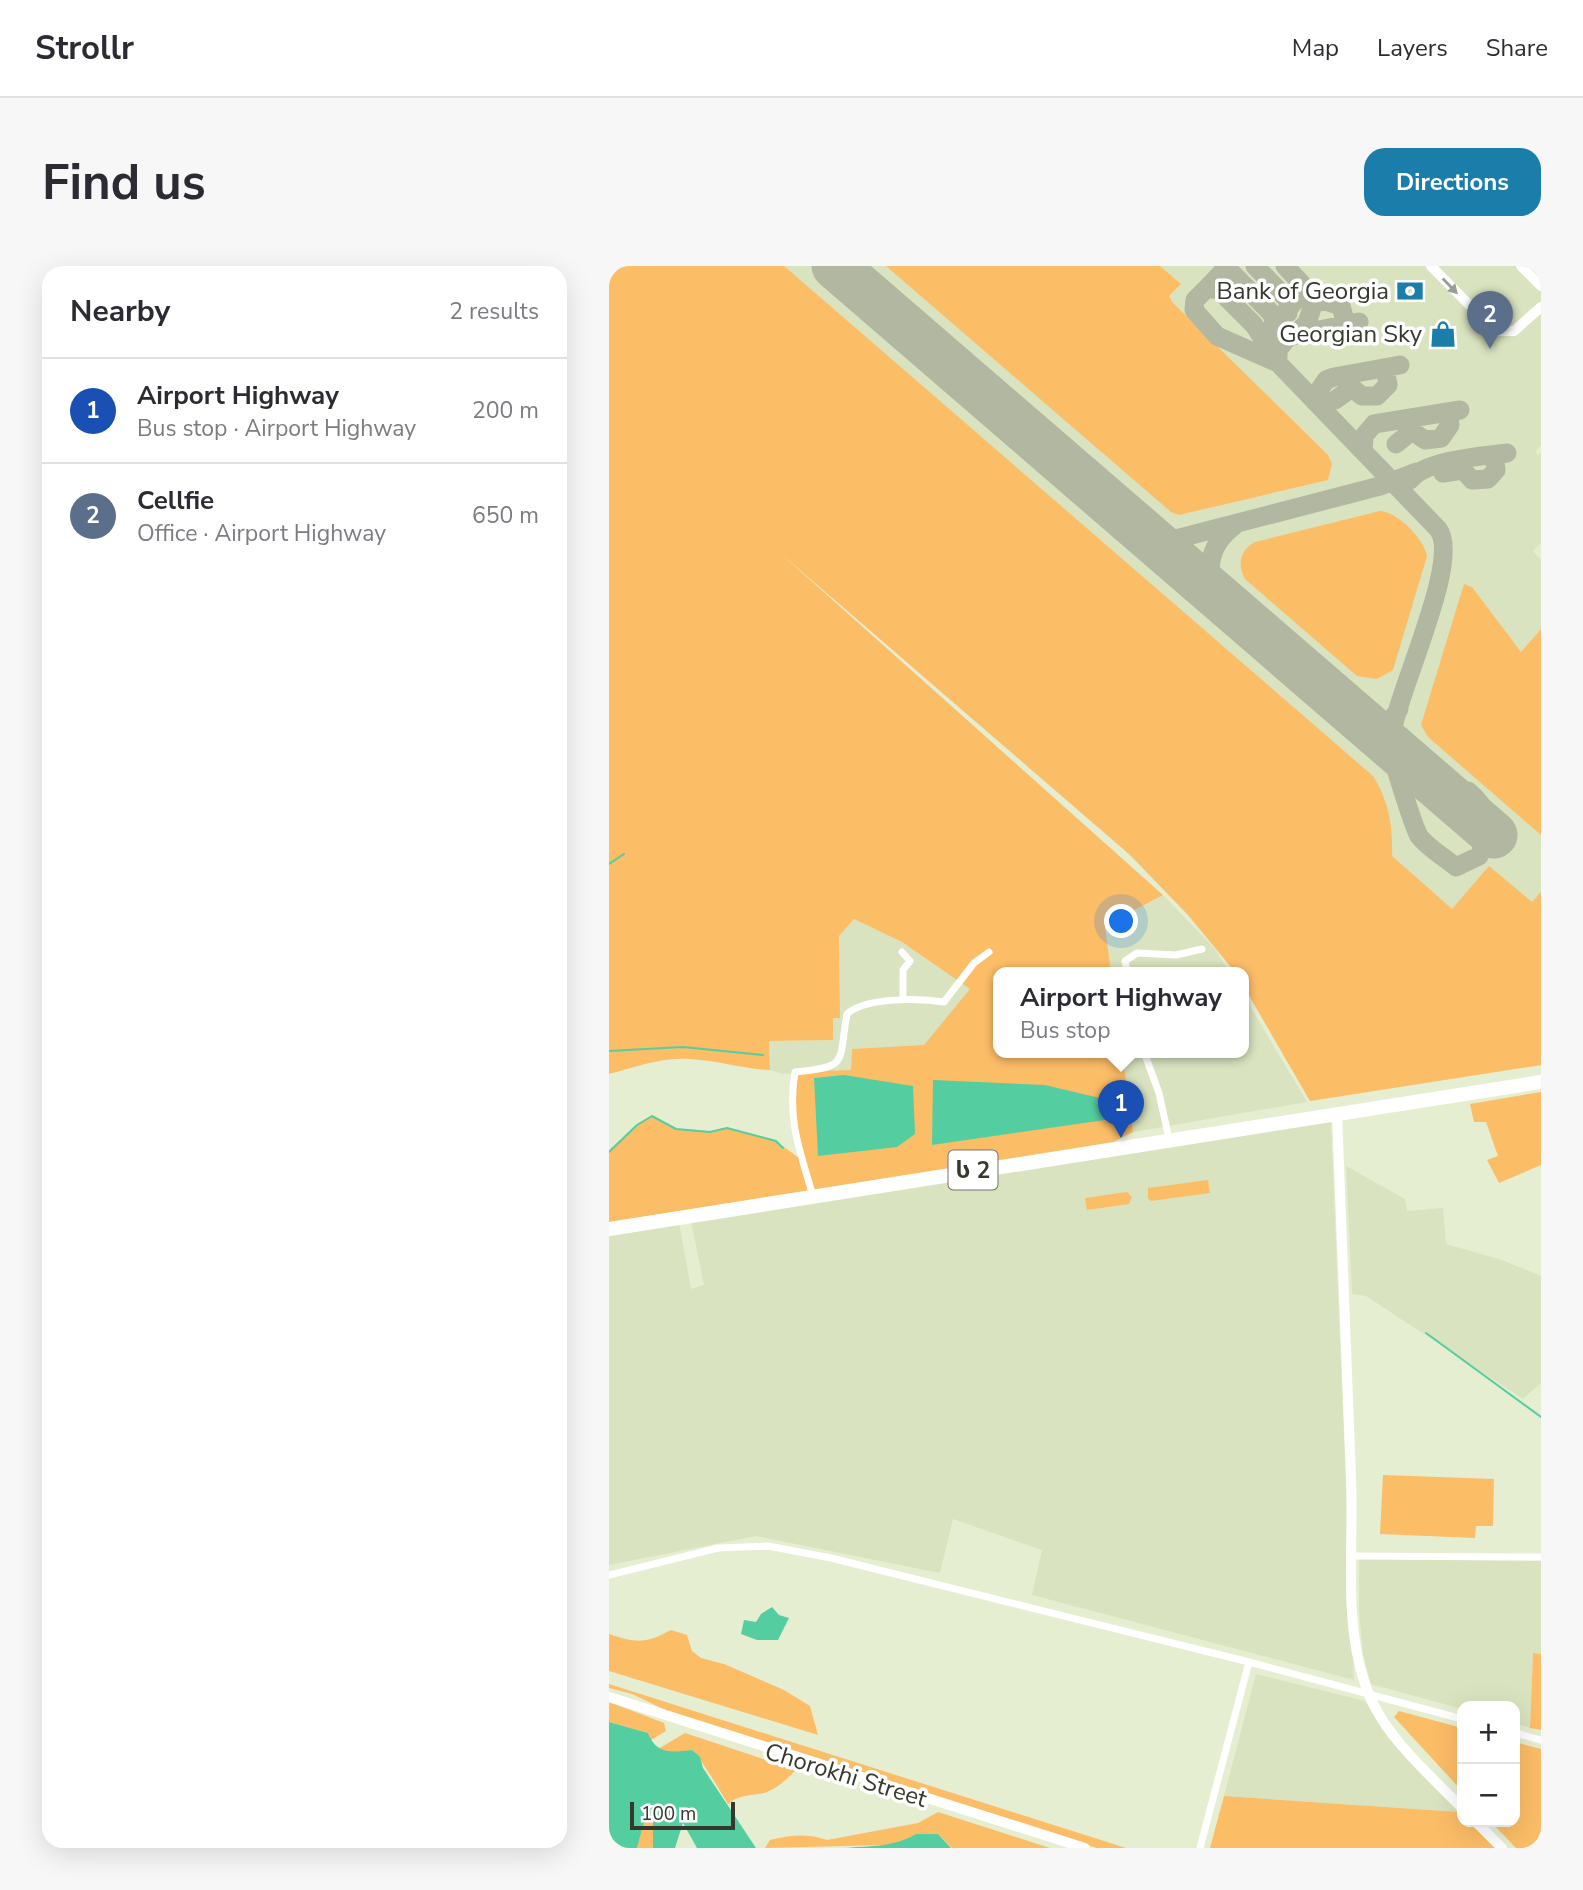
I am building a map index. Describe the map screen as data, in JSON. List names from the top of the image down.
{
  "streets": {
    "highway": ["ს 2"],
    "street": ["Chorokhi Street"]
  },
  "places": {
    "bank": ["Bank of Georgia"],
    "shop": ["Georgian Sky"]
  },
  "scale_bar": "100 m",
  "page": {
    "header": "Strollr",
    "nav": ["Map", "Layers", "Share"],
    "buttons": "Directions",
    "title": "Find us",
    "heading": ["Nearby", "2 results"],
    "pins": ["2", "1"],
    "list": [
      {
        "mark": "1",
        "name": "Airport Highway",
        "note": "Bus stop · Airport Highway",
        "value": "200 m"
      },
      {
        "mark": "2",
        "name": "Cellfie",
        "note": "Office · Airport Highway",
        "value": "650 m"
      }
    ],
    "popup": ["Airport Highway", "Bus stop"],
    "map_buttons": ["+", "−"],
    "scale": "100 m"
  }
}
